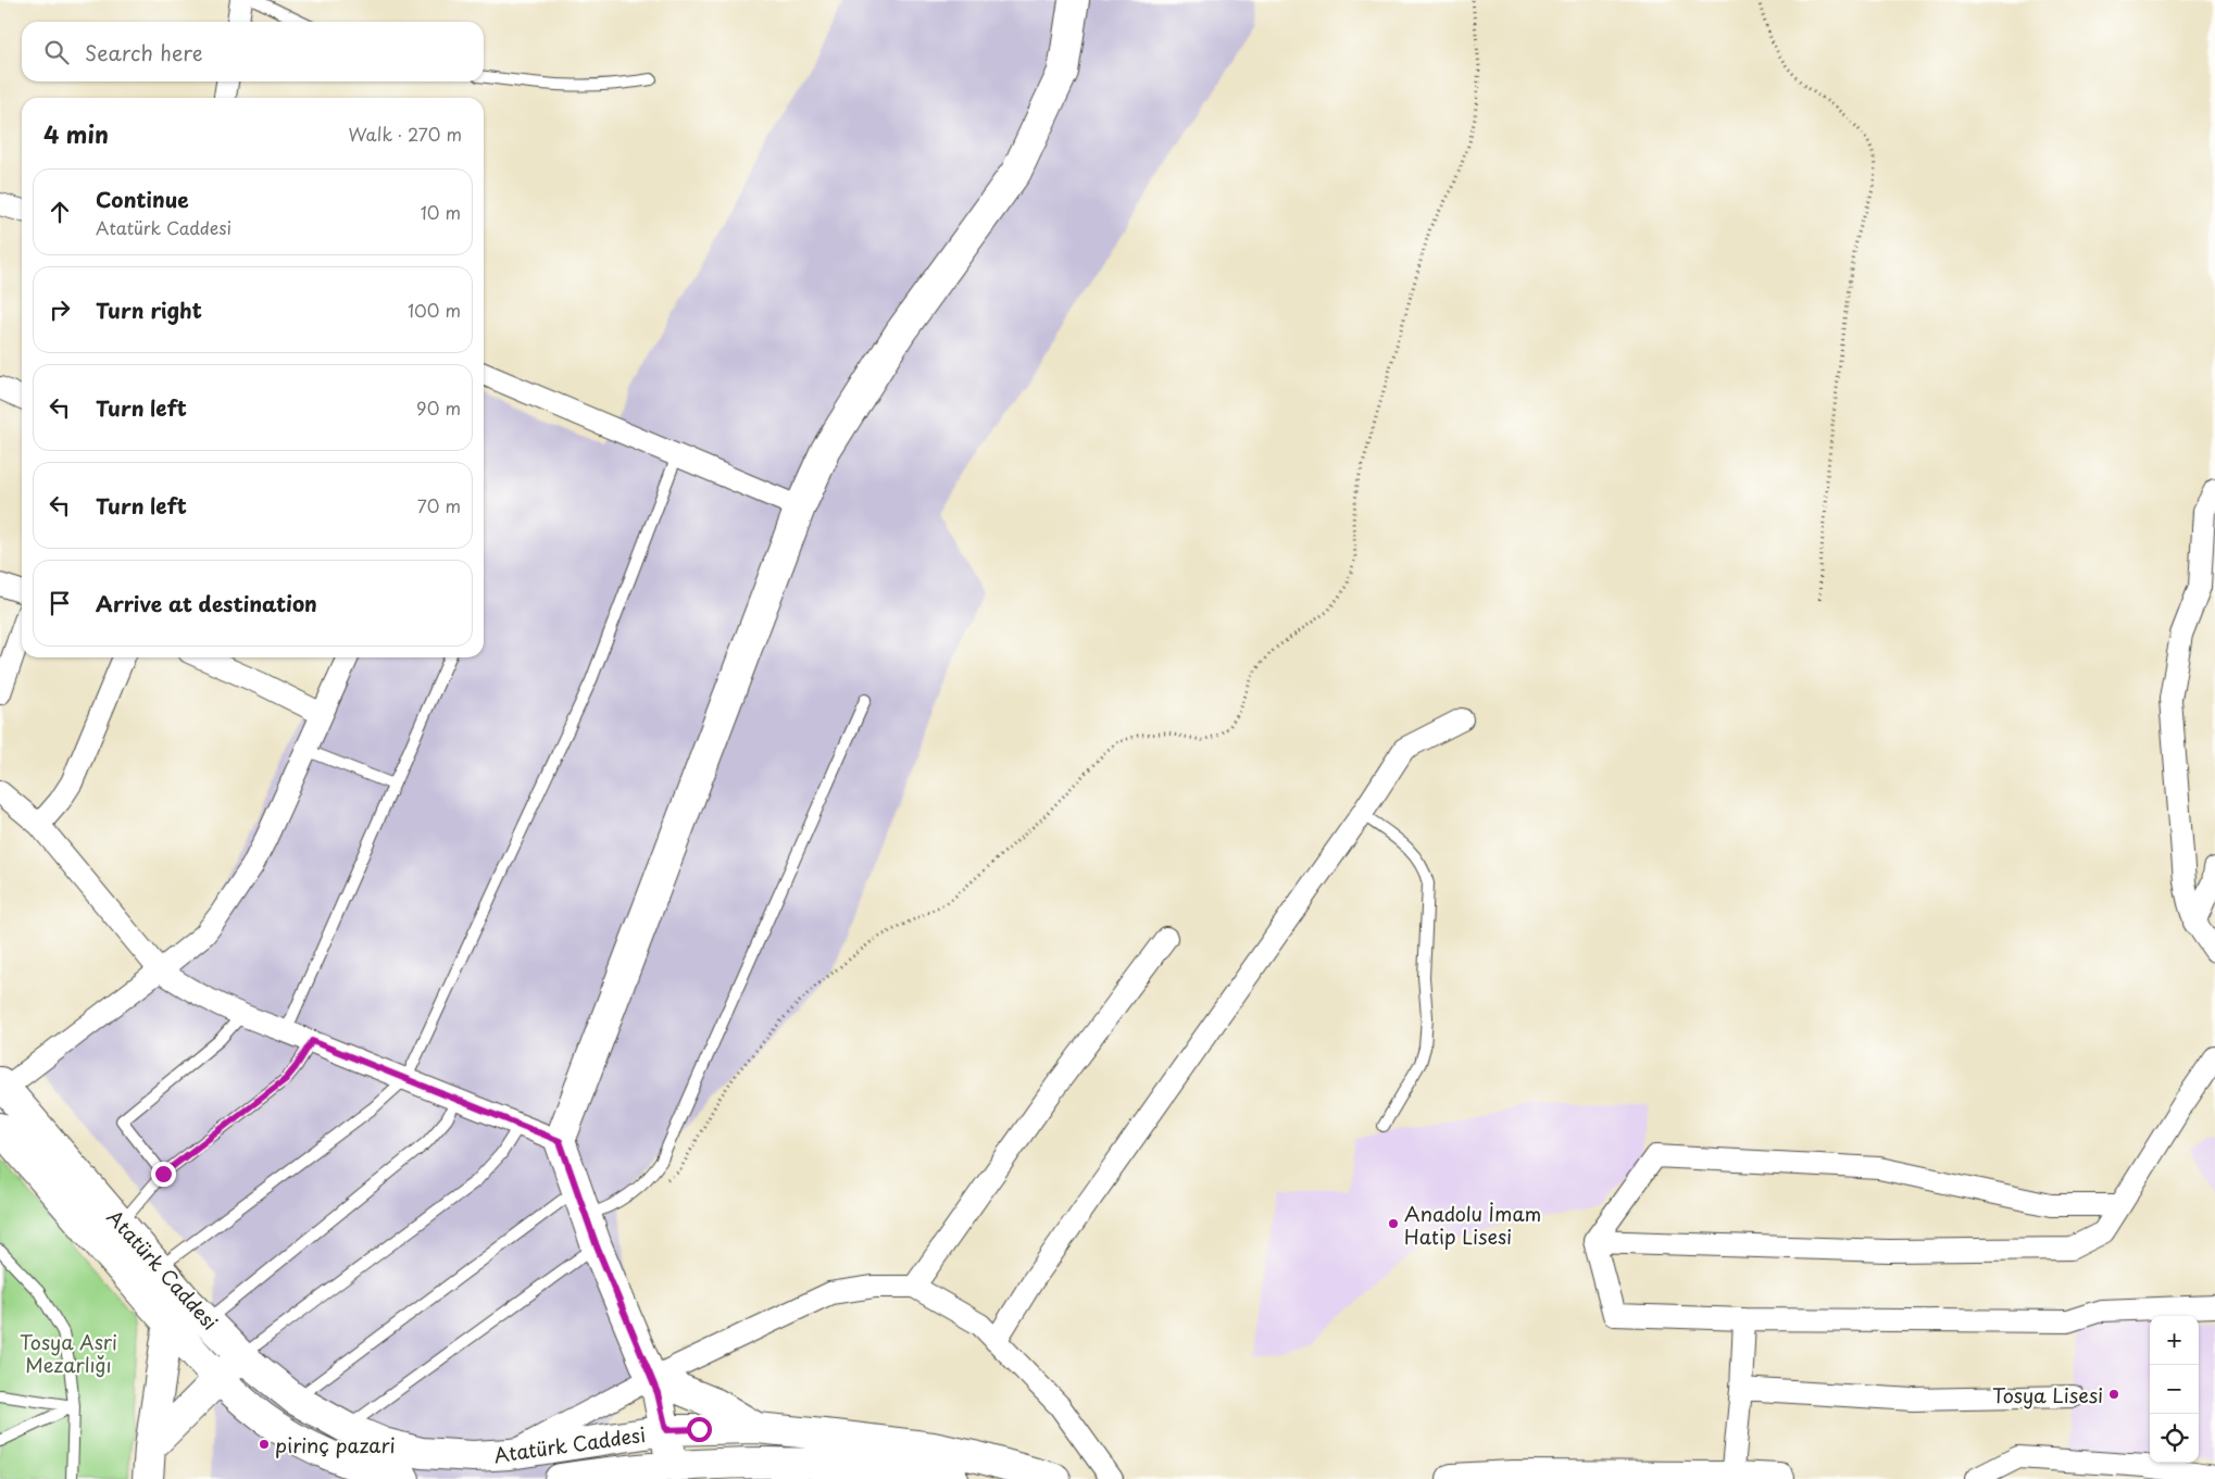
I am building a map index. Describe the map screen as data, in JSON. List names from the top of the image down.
{
  "streets": {
    "main road": ["Atatürk Caddesi"]
  },
  "parks": ["Tosya Asri Mezarlığı"],
  "places": ["Anadolu İmam Hatip Lisesi", "Tosya Lisesi", "pirinç pazari"],
  "page": {
    "search": "Search here",
    "heading": ["4 min", "Walk · 270 m"],
    "list": [
      ["Continue", "Atatürk Caddesi", "10 m"],
      ["Turn right", "100 m"],
      ["Turn left", "90 m"],
      ["Turn left", "70 m"],
      "Arrive at destination"
    ],
    "map_buttons": ["+", "−"]
  }
}
